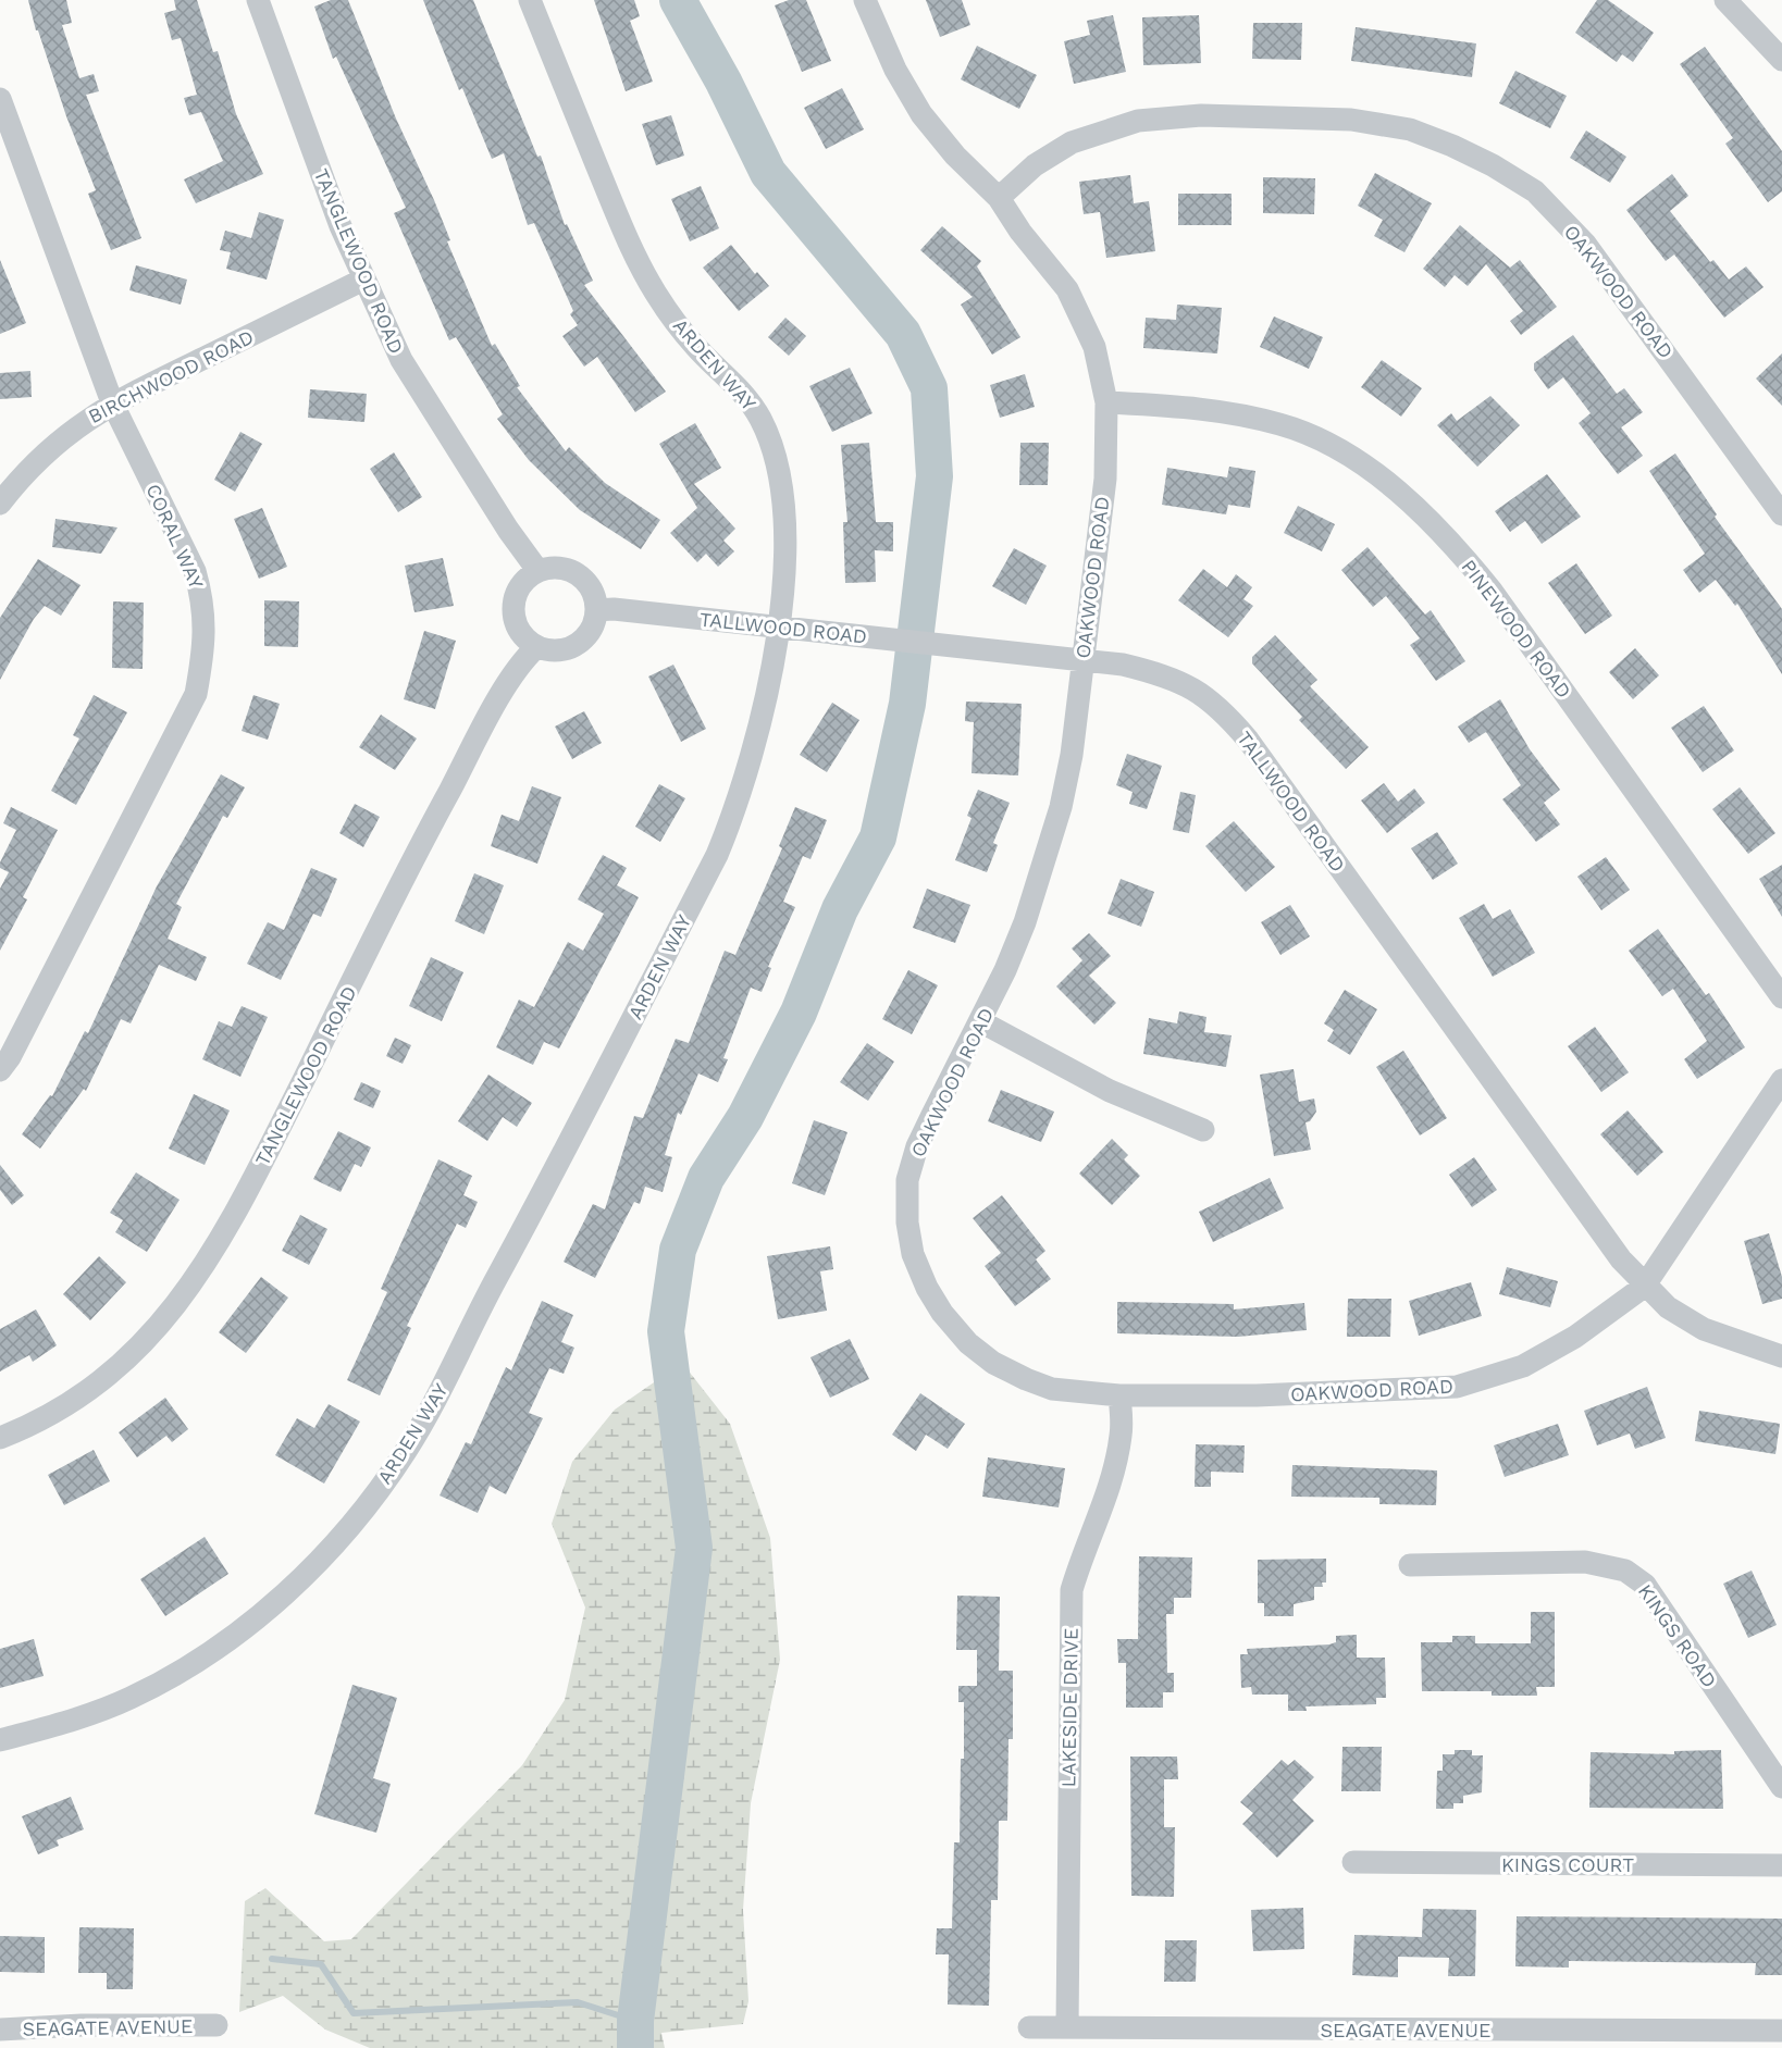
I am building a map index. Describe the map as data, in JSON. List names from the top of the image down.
{
  "streets": {
    "street": [
      "TANGLEWOOD ROAD",
      "OAKWOOD ROAD",
      "ARDEN WAY",
      "BIRCHWOOD ROAD",
      "CORAL WAY",
      "TALLWOOD ROAD",
      "PINEWOOD ROAD",
      "KINGS ROAD",
      "LAKESIDE DRIVE",
      "KINGS COURT",
      "SEAGATE AVENUE"
    ]
  },
  "crossings": [
    ["TANGLEWOOD ROAD", "BIRCHWOOD ROAD"],
    ["TANGLEWOOD ROAD", "TALLWOOD ROAD"],
    ["OAKWOOD ROAD", "TALLWOOD ROAD"],
    ["OAKWOOD ROAD", "PINEWOOD ROAD"],
    ["OAKWOOD ROAD", "LAKESIDE DRIVE"],
    ["ARDEN WAY", "TALLWOOD ROAD"],
    ["BIRCHWOOD ROAD", "CORAL WAY"],
    ["LAKESIDE DRIVE", "SEAGATE AVENUE"]
  ]
}
